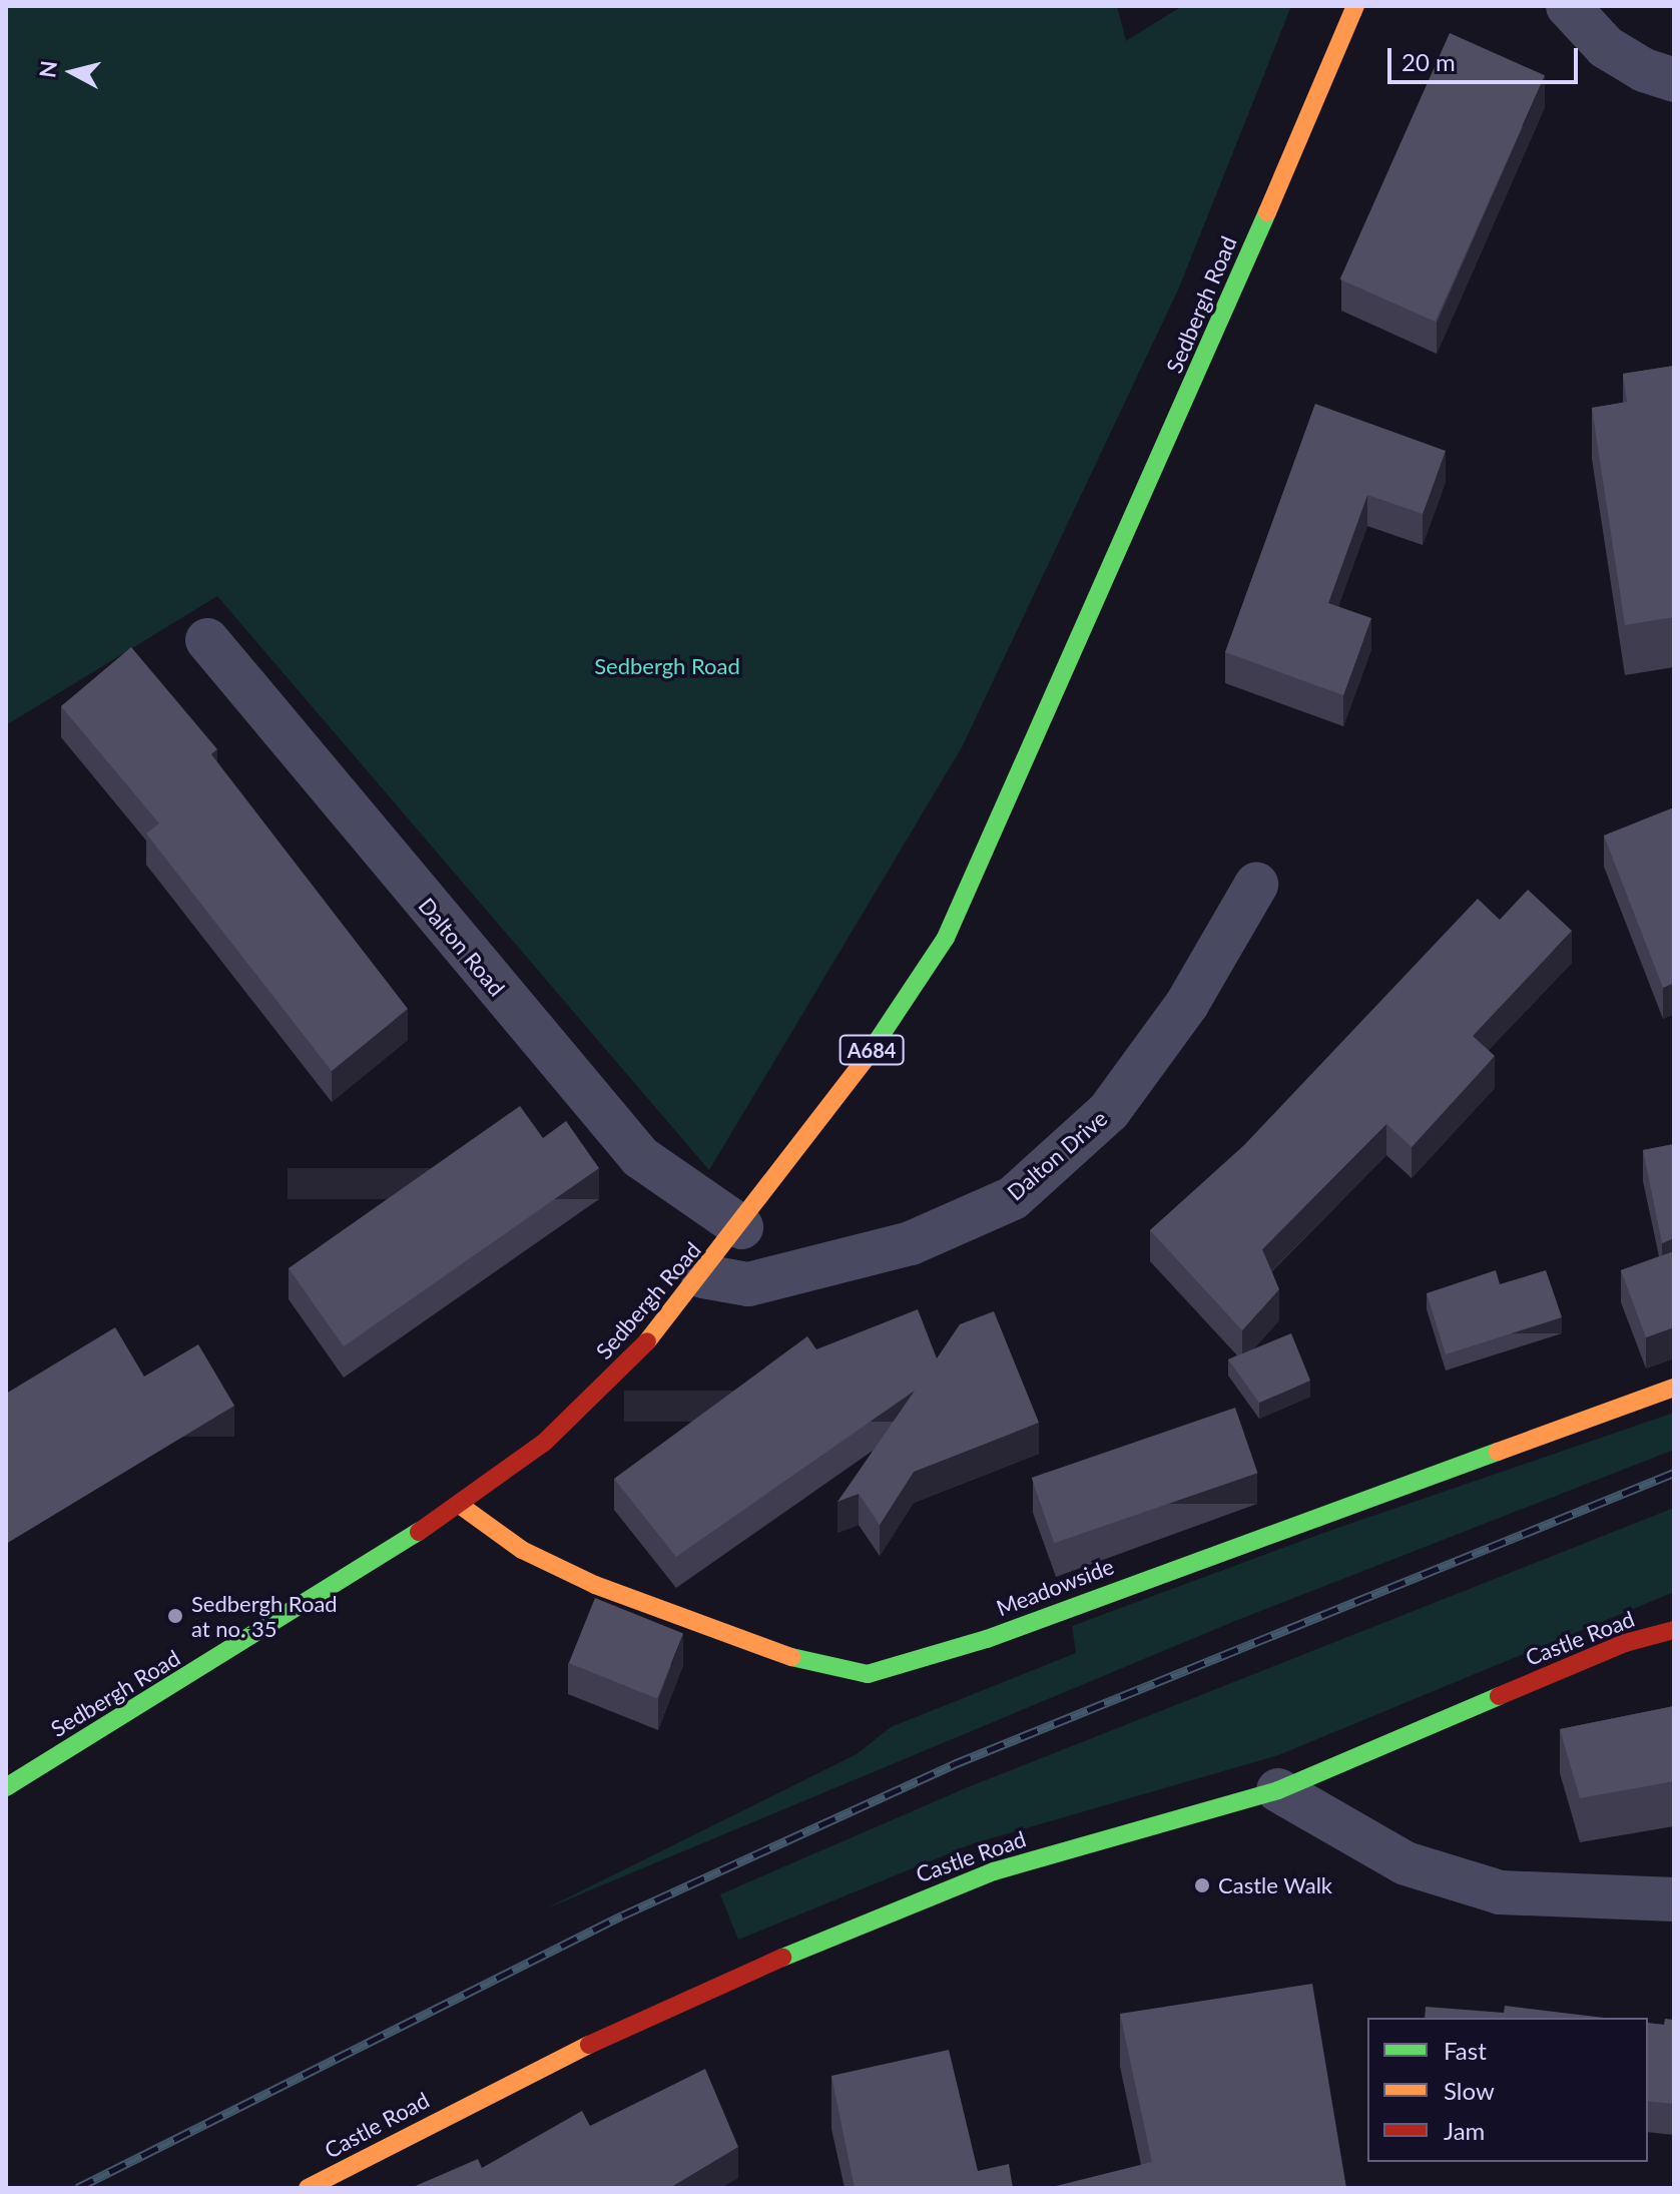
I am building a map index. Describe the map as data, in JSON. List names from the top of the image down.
{
  "streets": {
    "main road": [
      "Sedbergh Road",
      "A684",
      "Meadowside",
      "Castle Road"
    ],
    "street": ["Dalton Road", "Dalton Drive"]
  },
  "crossings": [
    ["Sedbergh Road", "Dalton Road"],
    ["Sedbergh Road", "Dalton Drive"],
    ["Sedbergh Road", "Meadowside"]
  ],
  "parks": ["Sedbergh Road"],
  "places": ["Sedbergh Road at no. 35", "Castle Walk"],
  "legend": ["Fast", "Slow", "Jam"],
  "scale_bar": "20 m",
  "north": "left"
}
